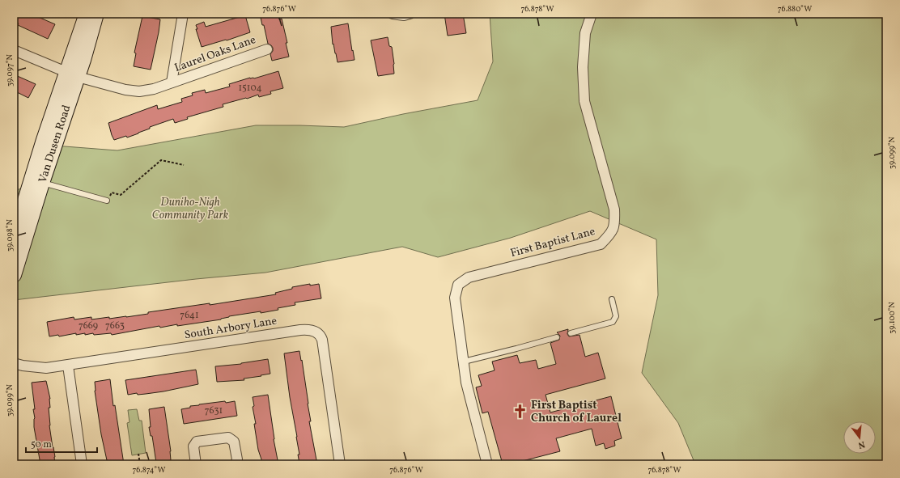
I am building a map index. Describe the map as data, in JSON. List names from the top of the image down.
{
  "streets": {
    "main road": ["Van Dusen Road"],
    "street": ["Laurel Oaks Lane", "First Baptist Lane", "South Arbory Lane"]
  },
  "crossings": [
    ["Laurel Oaks Lane", "Van Dusen Road"]
  ],
  "parks": ["Duniho-Nigh Community Park"],
  "places": {
    "church": ["First Baptist Church of Laurel"]
  },
  "house_numbers": [
    "15104",
    "7641",
    "7669",
    "7663",
    "7631"
  ],
  "scale_bar": "50 m",
  "north": "bottom",
  "coordinates": [
    "76.876°W",
    "76.878°W",
    "76.880°W",
    "39.097°N",
    "39.099°N",
    "39.098°N",
    "39.100°N",
    "76.874°W"
  ]
}
